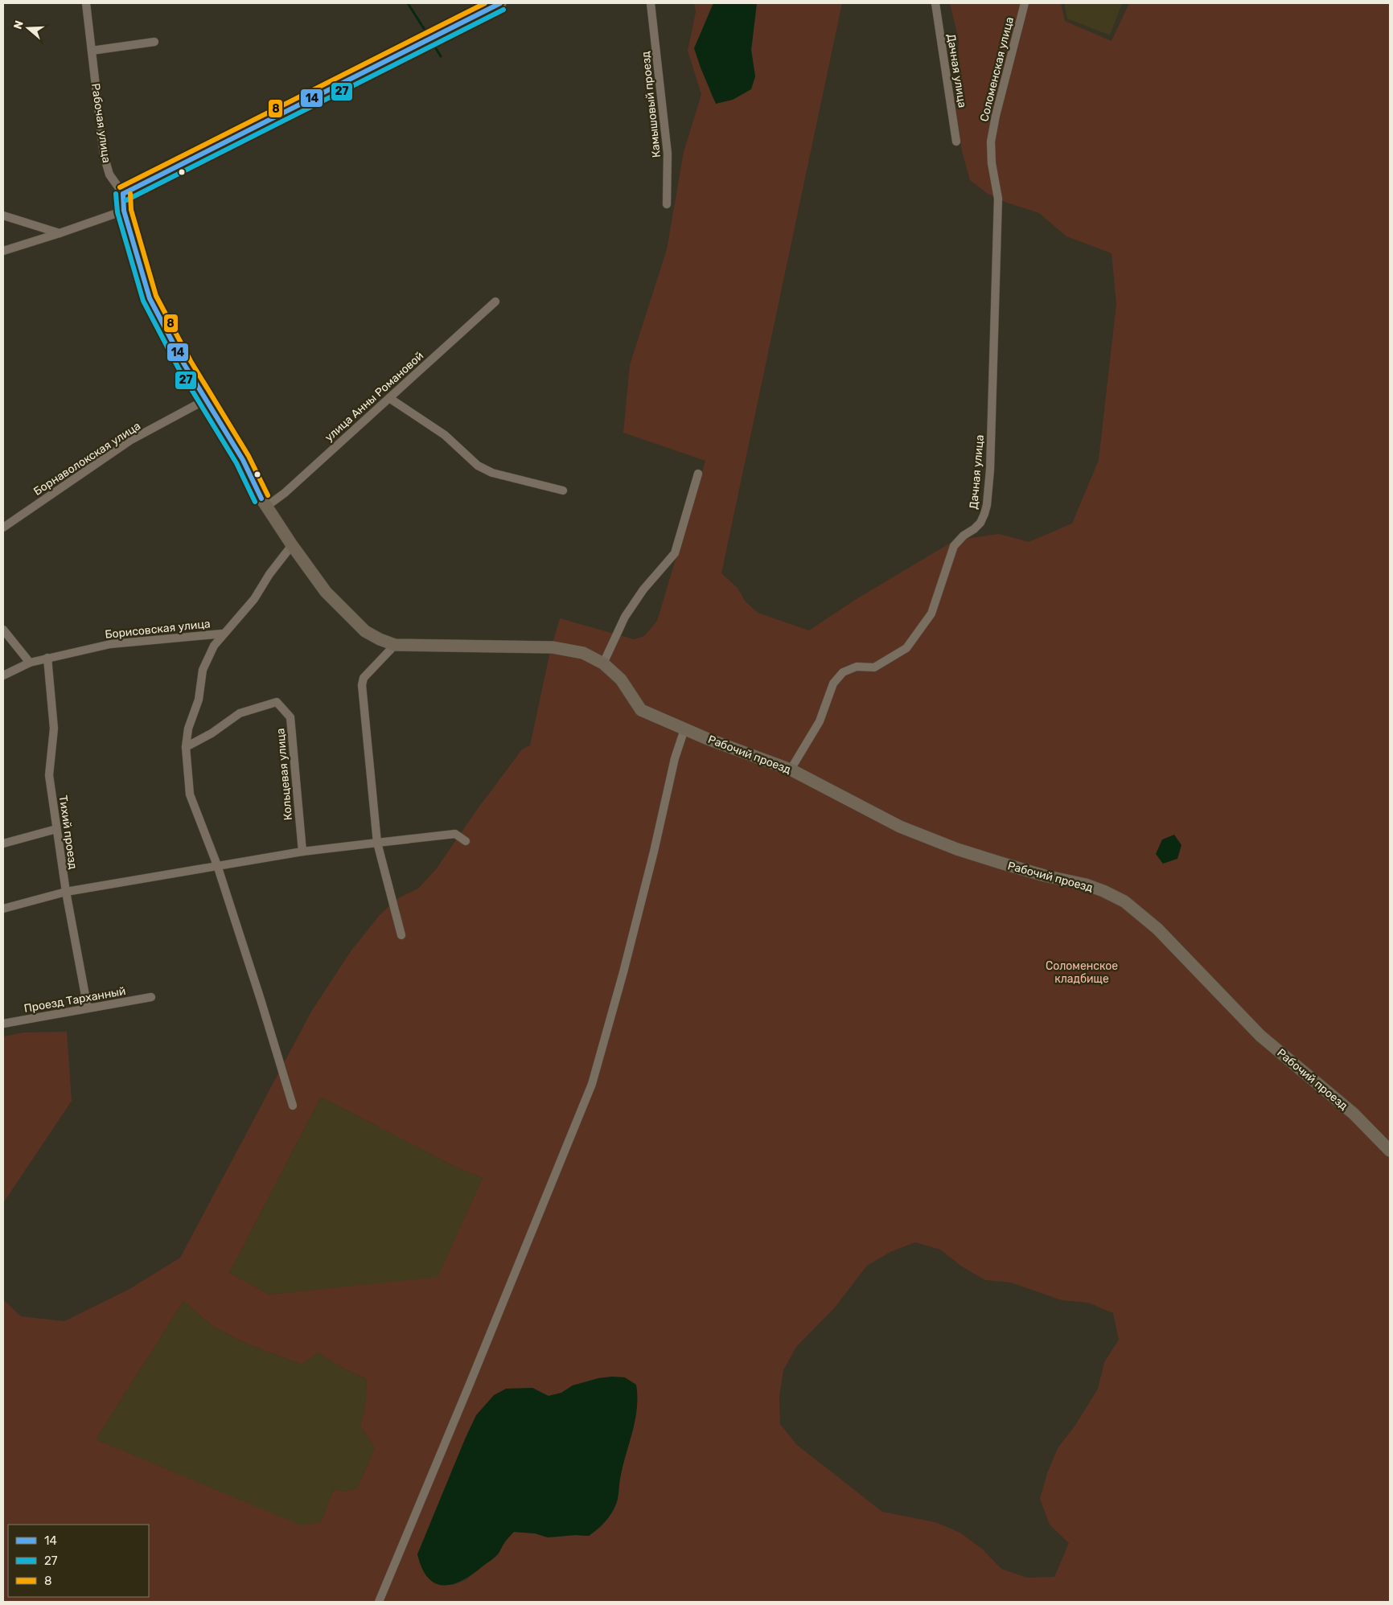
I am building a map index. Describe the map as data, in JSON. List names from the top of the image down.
{
  "streets": {
    "street": [
      "Соломенская улица",
      "Дачная улица",
      "Камышовый проезд",
      "Рабочая улица",
      "улица Анны Романовой",
      "Борнаволокская улица",
      "Борисовская улица",
      "Рабочий проезд",
      "Кольцевая улица",
      "Тихий проезд",
      "Проезд Тарханный"
    ]
  },
  "crossings": [
    ["Соломенская улица", "Дачная улица"],
    ["Дачная улица", "Рабочий проезд"],
    ["Борисовская улица", "Тихий проезд"],
    ["Тихий проезд", "Проезд Тарханный"]
  ],
  "parks": ["Соломенское кладбище"],
  "lines": ["transit line 14", "transit line 8", "transit line 27"],
  "legend": ["14", "27", "8"],
  "north": "left"
}
